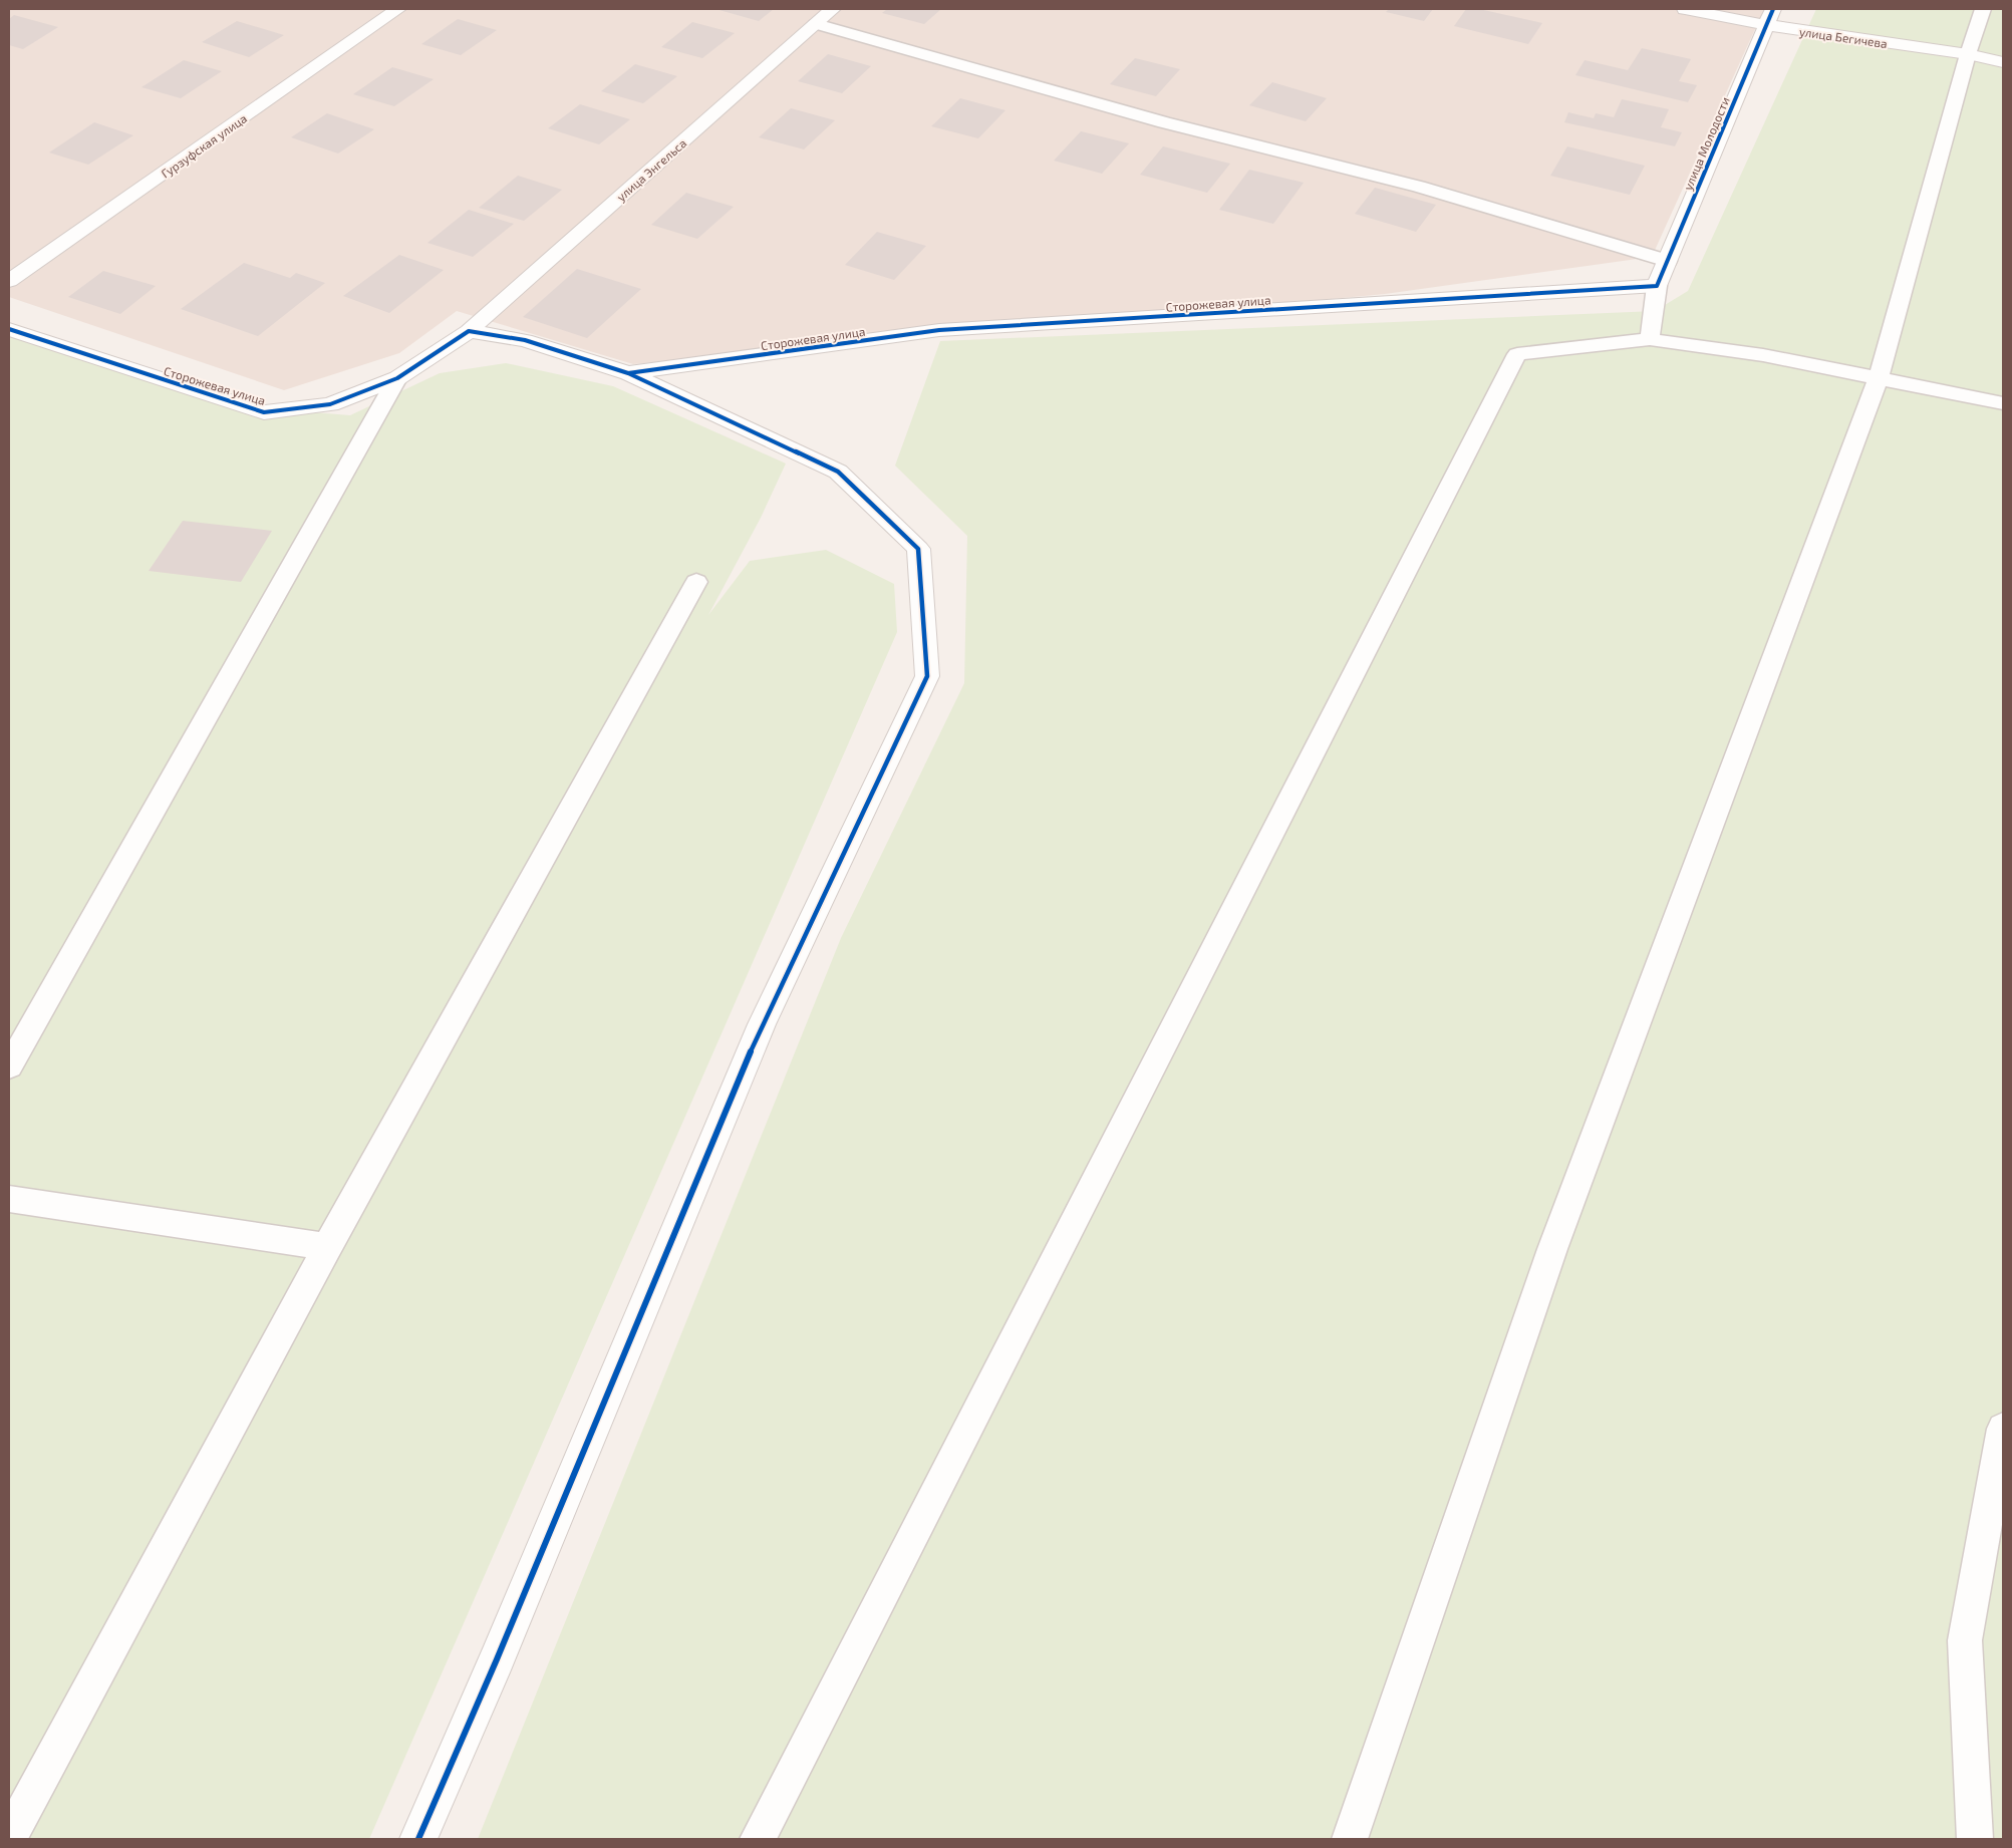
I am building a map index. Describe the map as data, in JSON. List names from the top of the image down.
{
  "streets": {
    "street": [
      "улица Бегичева",
      "улица Молодости",
      "Гурзуфская улица",
      "улица Энгельса",
      "Сторожевая улица"
    ]
  },
  "crossings": [
    ["улица Бегичева", "улица Молодости"],
    ["улица Молодости", "Сторожевая улица"],
    ["улица Энгельса", "Сторожевая улица"]
  ]
}
